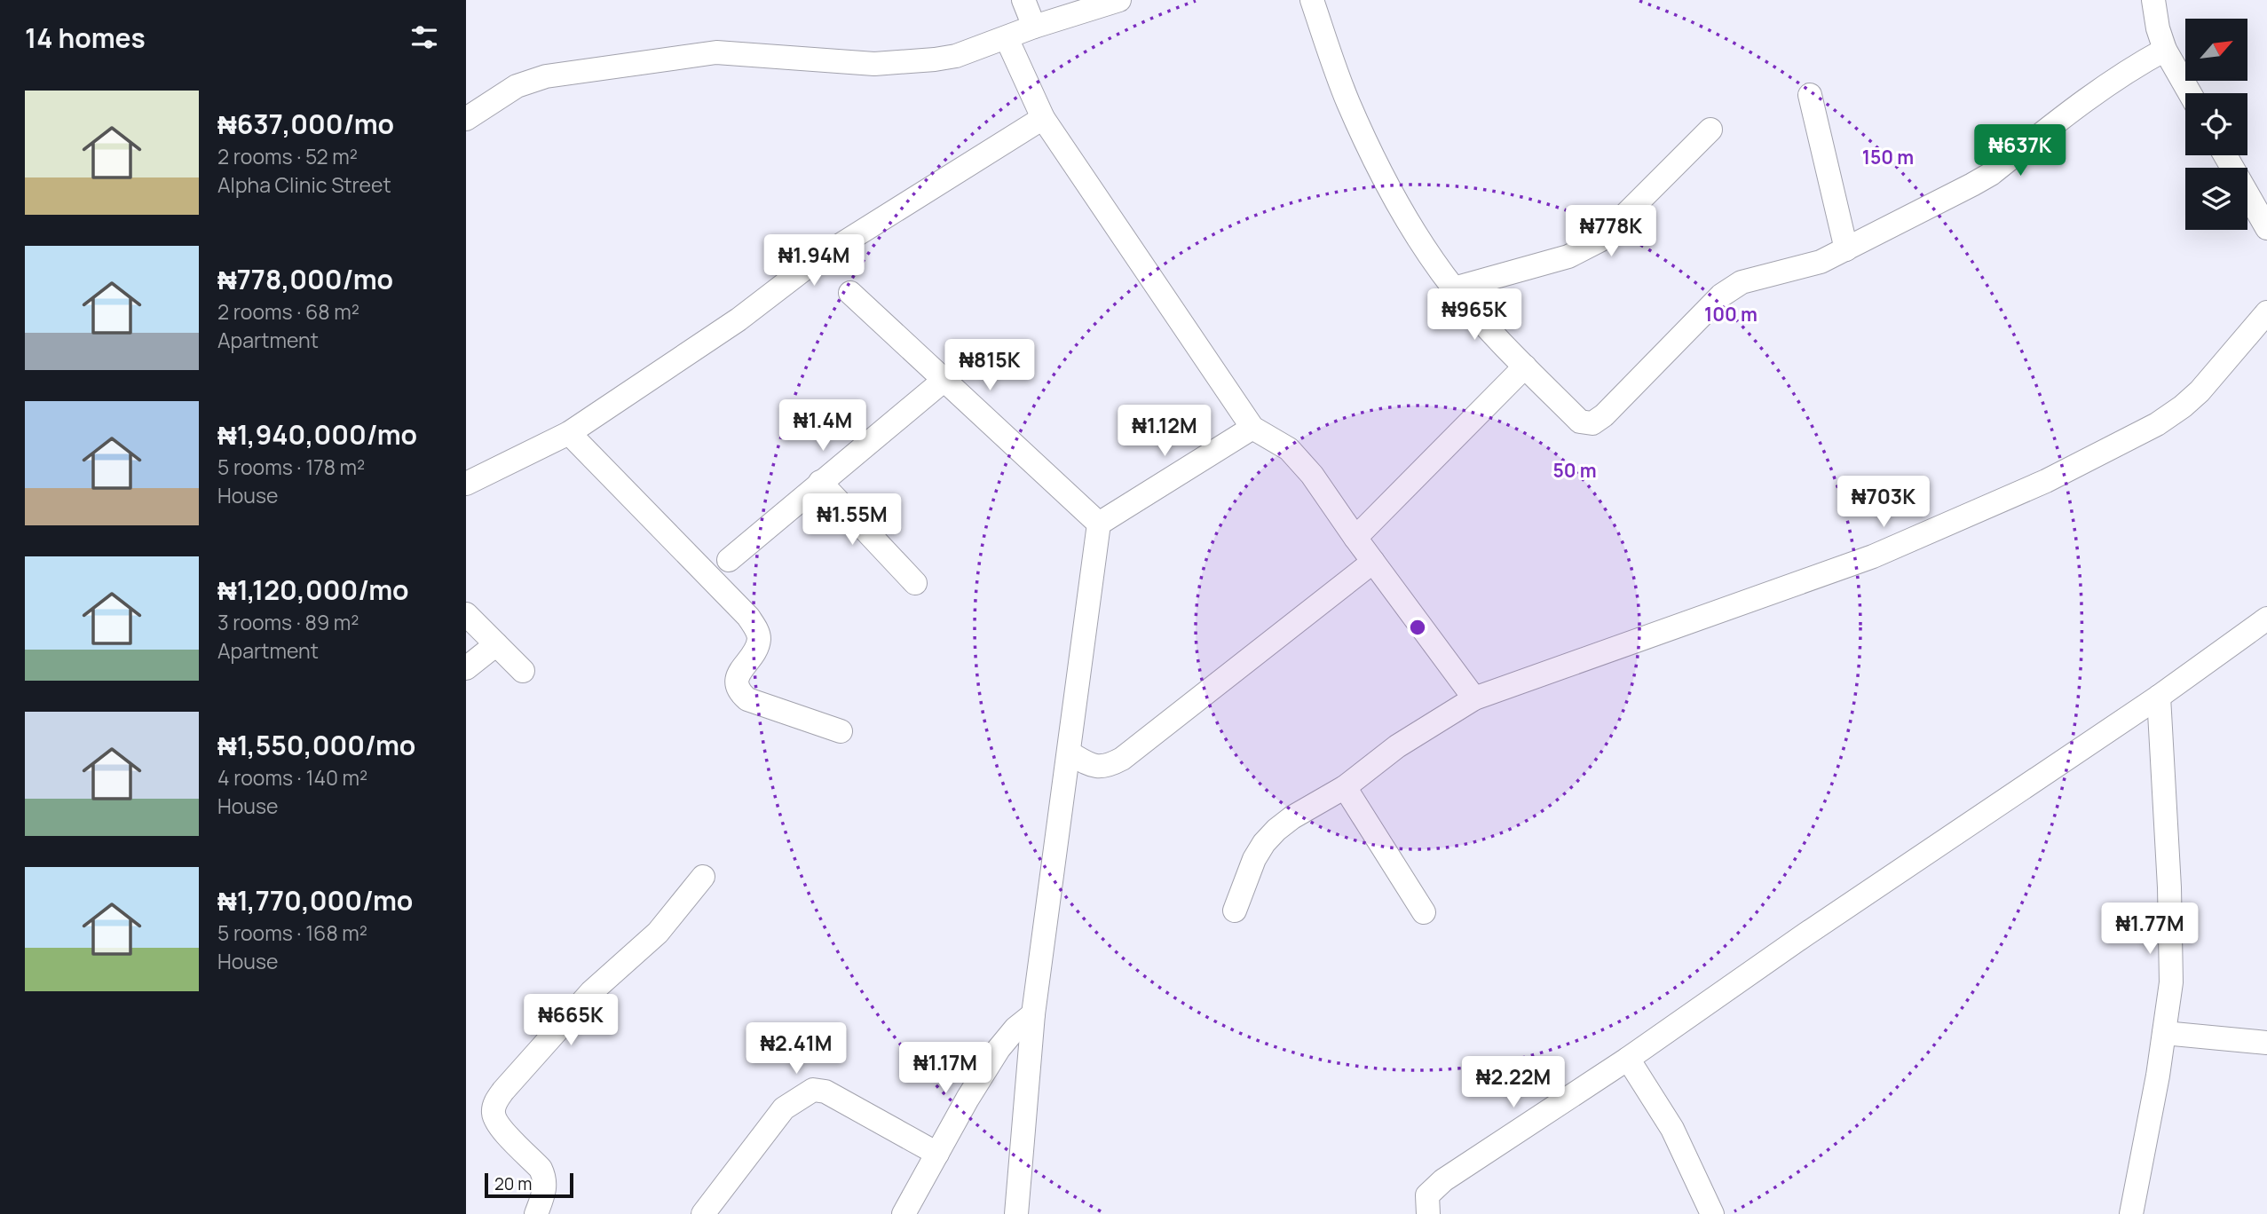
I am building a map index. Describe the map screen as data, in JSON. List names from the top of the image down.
{
  "scale_bar": "20 m",
  "north": "top right",
  "page": {
    "heading": "14 homes",
    "list": [
      {
        "name": "₦637,000/mo",
        "note": "2 rooms · 52 m² · Alpha Clinic Street"
      },
      {
        "name": "₦778,000/mo",
        "note": "2 rooms · 68 m² · Apartment"
      },
      {
        "name": "₦1,940,000/mo",
        "note": "5 rooms · 178 m² · House"
      },
      {
        "name": "₦1,120,000/mo",
        "note": "3 rooms · 89 m² · Apartment"
      },
      {
        "name": "₦1,550,000/mo",
        "note": "4 rooms · 140 m² · House"
      },
      {
        "name": "₦1,770,000/mo",
        "note": "5 rooms · 168 m² · House"
      }
    ],
    "price": [
      "₦637K",
      "₦778K",
      "₦1.94M",
      "₦965K",
      "₦815K",
      "₦1.4M",
      "₦1.12M",
      "₦703K",
      "₦1.55M",
      "₦1.77M",
      "₦665K",
      "₦2.41M",
      "₦1.17M",
      "₦2.22M"
    ],
    "scale": "20 m"
  },
  "rings": ["150 m", "100 m", "50 m"]
}
